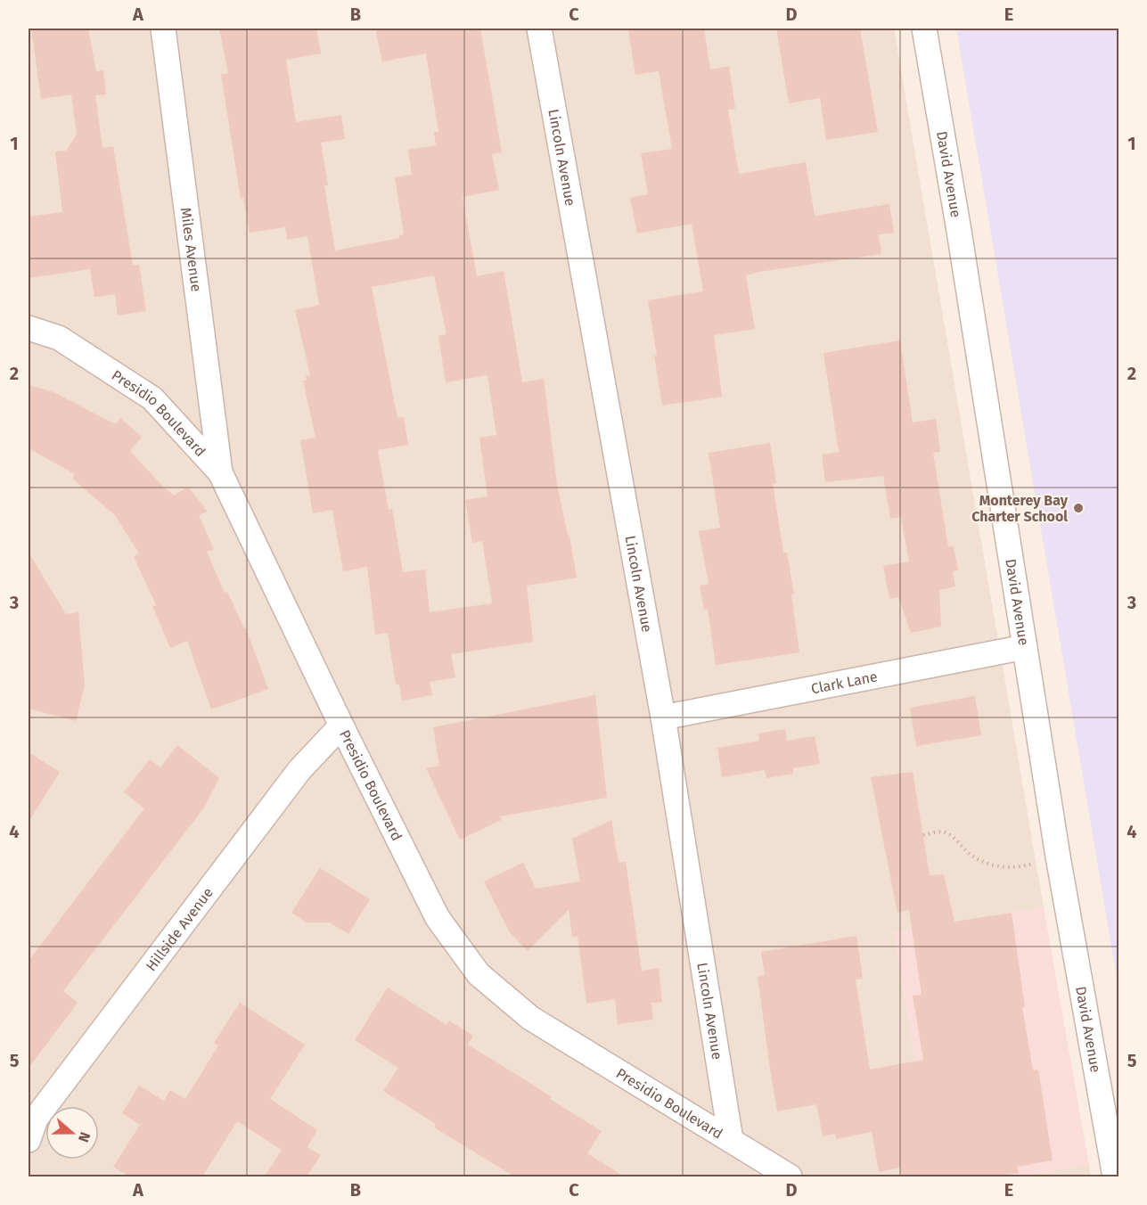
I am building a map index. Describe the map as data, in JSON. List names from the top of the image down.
{
  "streets": {
    "street": [
      "Lincoln Avenue",
      "David Avenue",
      "Miles Avenue",
      "Presidio Boulevard",
      "Clark Lane",
      "Hillside Avenue"
    ]
  },
  "crossings": [
    ["Lincoln Avenue", "Presidio Boulevard"],
    ["Lincoln Avenue", "Clark Lane"],
    ["David Avenue", "Clark Lane"],
    ["Miles Avenue", "Presidio Boulevard"],
    ["Presidio Boulevard", "Hillside Avenue"]
  ],
  "places": ["Monterey Bay Charter School"],
  "north": "right",
  "grid": {
    "columns": [
      "A",
      "B",
      "C",
      "D",
      "E"
    ],
    "rows": [
      "1",
      "2",
      "3",
      "4",
      "5"
    ]
  }
}
